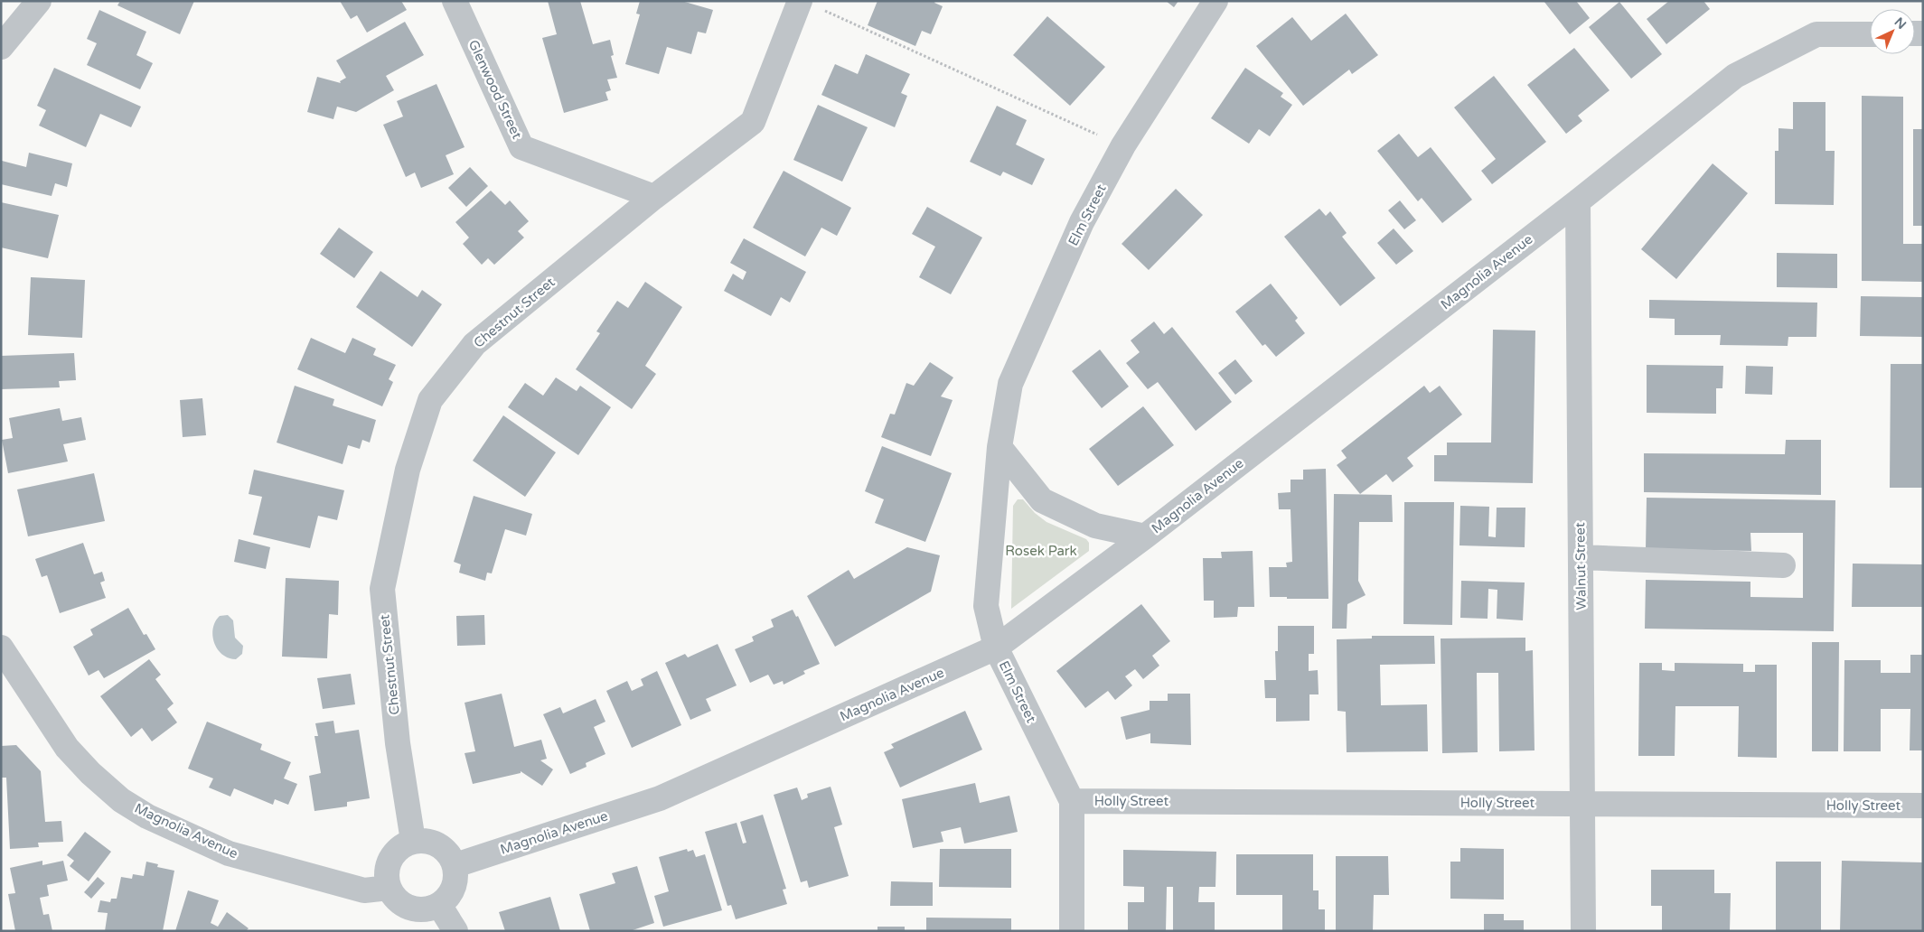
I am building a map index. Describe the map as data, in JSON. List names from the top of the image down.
{
  "streets": {
    "street": [
      "Glenwood Street",
      "Elm Street",
      "Magnolia Avenue",
      "Chestnut Street",
      "Walnut Street",
      "Holly Street"
    ]
  },
  "crossings": [
    ["Glenwood Street", "Chestnut Street"],
    ["Elm Street", "Magnolia Avenue"],
    ["Elm Street", "Holly Street"],
    ["Magnolia Avenue", "Chestnut Street"],
    ["Magnolia Avenue", "Walnut Street"],
    ["Walnut Street", "Holly Street"]
  ],
  "parks": ["Rosek Park"],
  "north": "top right"
}
